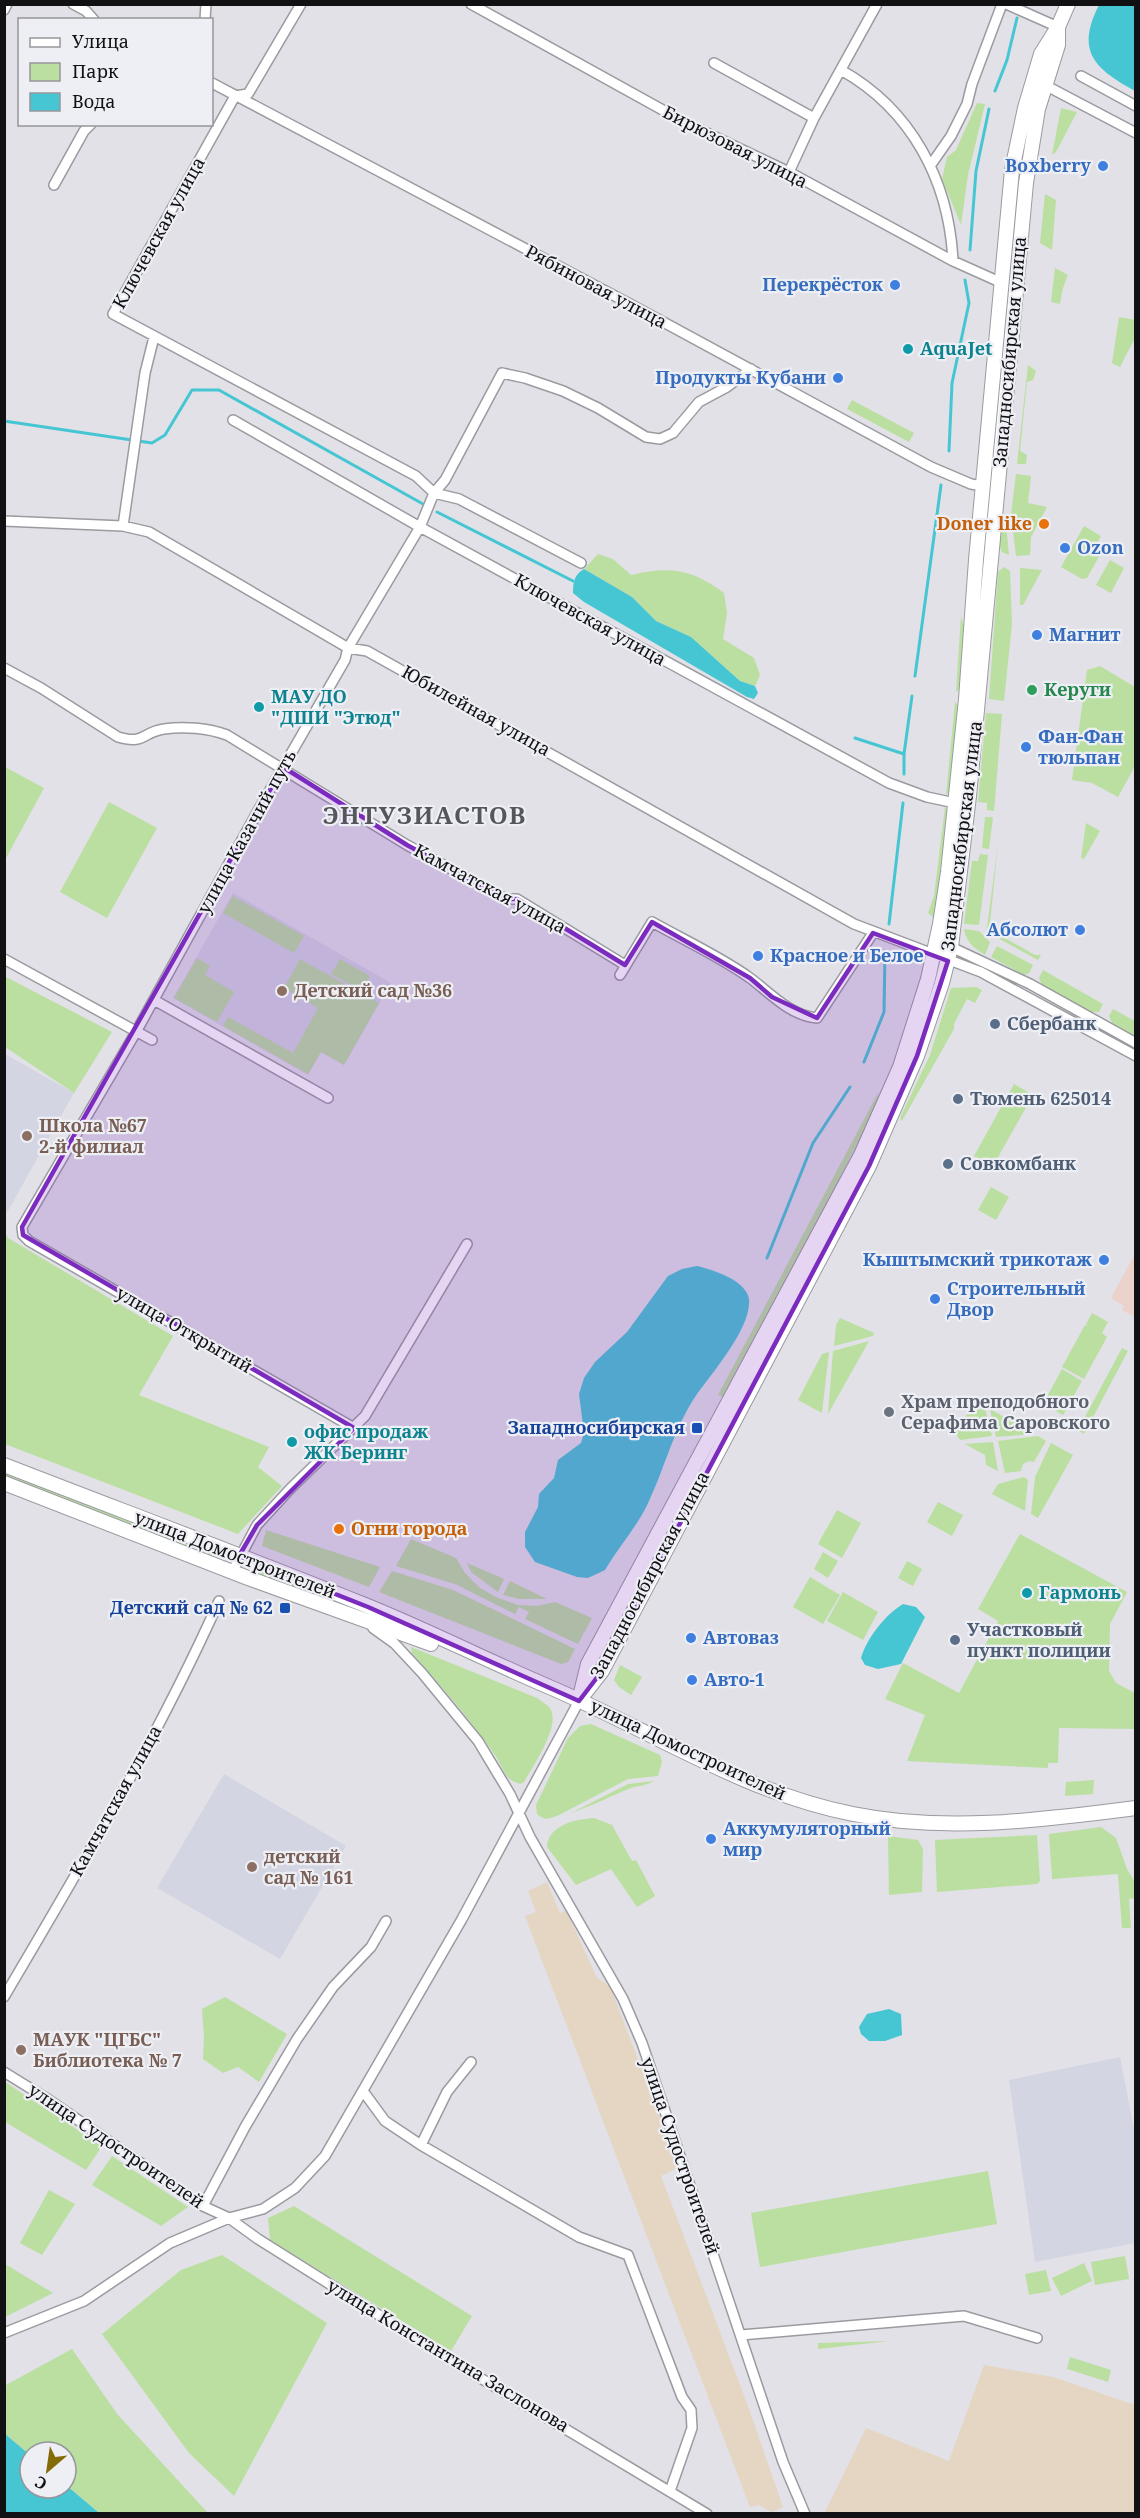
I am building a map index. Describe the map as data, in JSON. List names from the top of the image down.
{
  "streets": {
    "main road": ["Западносибирская улица", "улица Домостроителей"],
    "street": [
      "Бирюзовая улица",
      "Ключевская улица",
      "Рябиновая улица",
      "Юбилейная улица",
      "улица Казачий путь",
      "Камчатская улица",
      "улица Открытий",
      "улица Судостроителей",
      "улица Константина Заслонова"
    ]
  },
  "crossings": [
    ["Бирюзовая улица", "Западносибирская улица"],
    ["Ключевская улица", "Рябиновая улица"],
    ["Ключевская улица", "Западносибирская улица"],
    ["Ключевская улица", "улица Казачий путь"],
    ["Рябиновая улица", "Западносибирская улица"],
    ["Рябиновая улица", "улица Казачий путь"],
    ["Западносибирская улица", "Юбилейная улица"],
    ["Западносибирская улица", "улица Домостроителей"],
    ["Юбилейная улица", "улица Казачий путь"],
    ["улица Казачий путь", "Камчатская улица"],
    ["улица Казачий путь", "улица Открытий"],
    ["улица Домостроителей", "улица Судостроителей"],
    ["улица Судостроителей", "улица Константина Заслонова"]
  ],
  "districts": ["ЭНТУЗИАСТОВ"],
  "places": {
    "other": [
      "Boxberry",
      "Перекрёсток",
      "AquaJet",
      "Продукты Кубани",
      "Doner like",
      "Ozon",
      "Магнит",
      "Керуги",
      "МАУ ДО \"ДШИ \"Этюд\"",
      "Фан-Фан тюльпан",
      "Абсолют",
      "Красное и Белое",
      "Детский сад №36",
      "Сбербанк",
      "Тюмень 625014",
      "Школа №67 2-й филиал",
      "Совкомбанк",
      "Кыштымский трикотаж",
      "Строительный Двор",
      "Храм преподобного Серафима Саровского",
      "офис продаж ЖК Беринг",
      "Огни города",
      "Гармонь",
      "Автоваз",
      "Участковый пункт полиции",
      "Авто-1",
      "Аккумуляторный мир",
      "детский сад № 161",
      "МАУК \"ЦГБС\" Библиотека № 7"
    ],
    "transit": ["Западносибирская", "Детский сад № 62"]
  },
  "legend": ["Улица", "Парк", "Вода"],
  "north": "bottom left"
}
